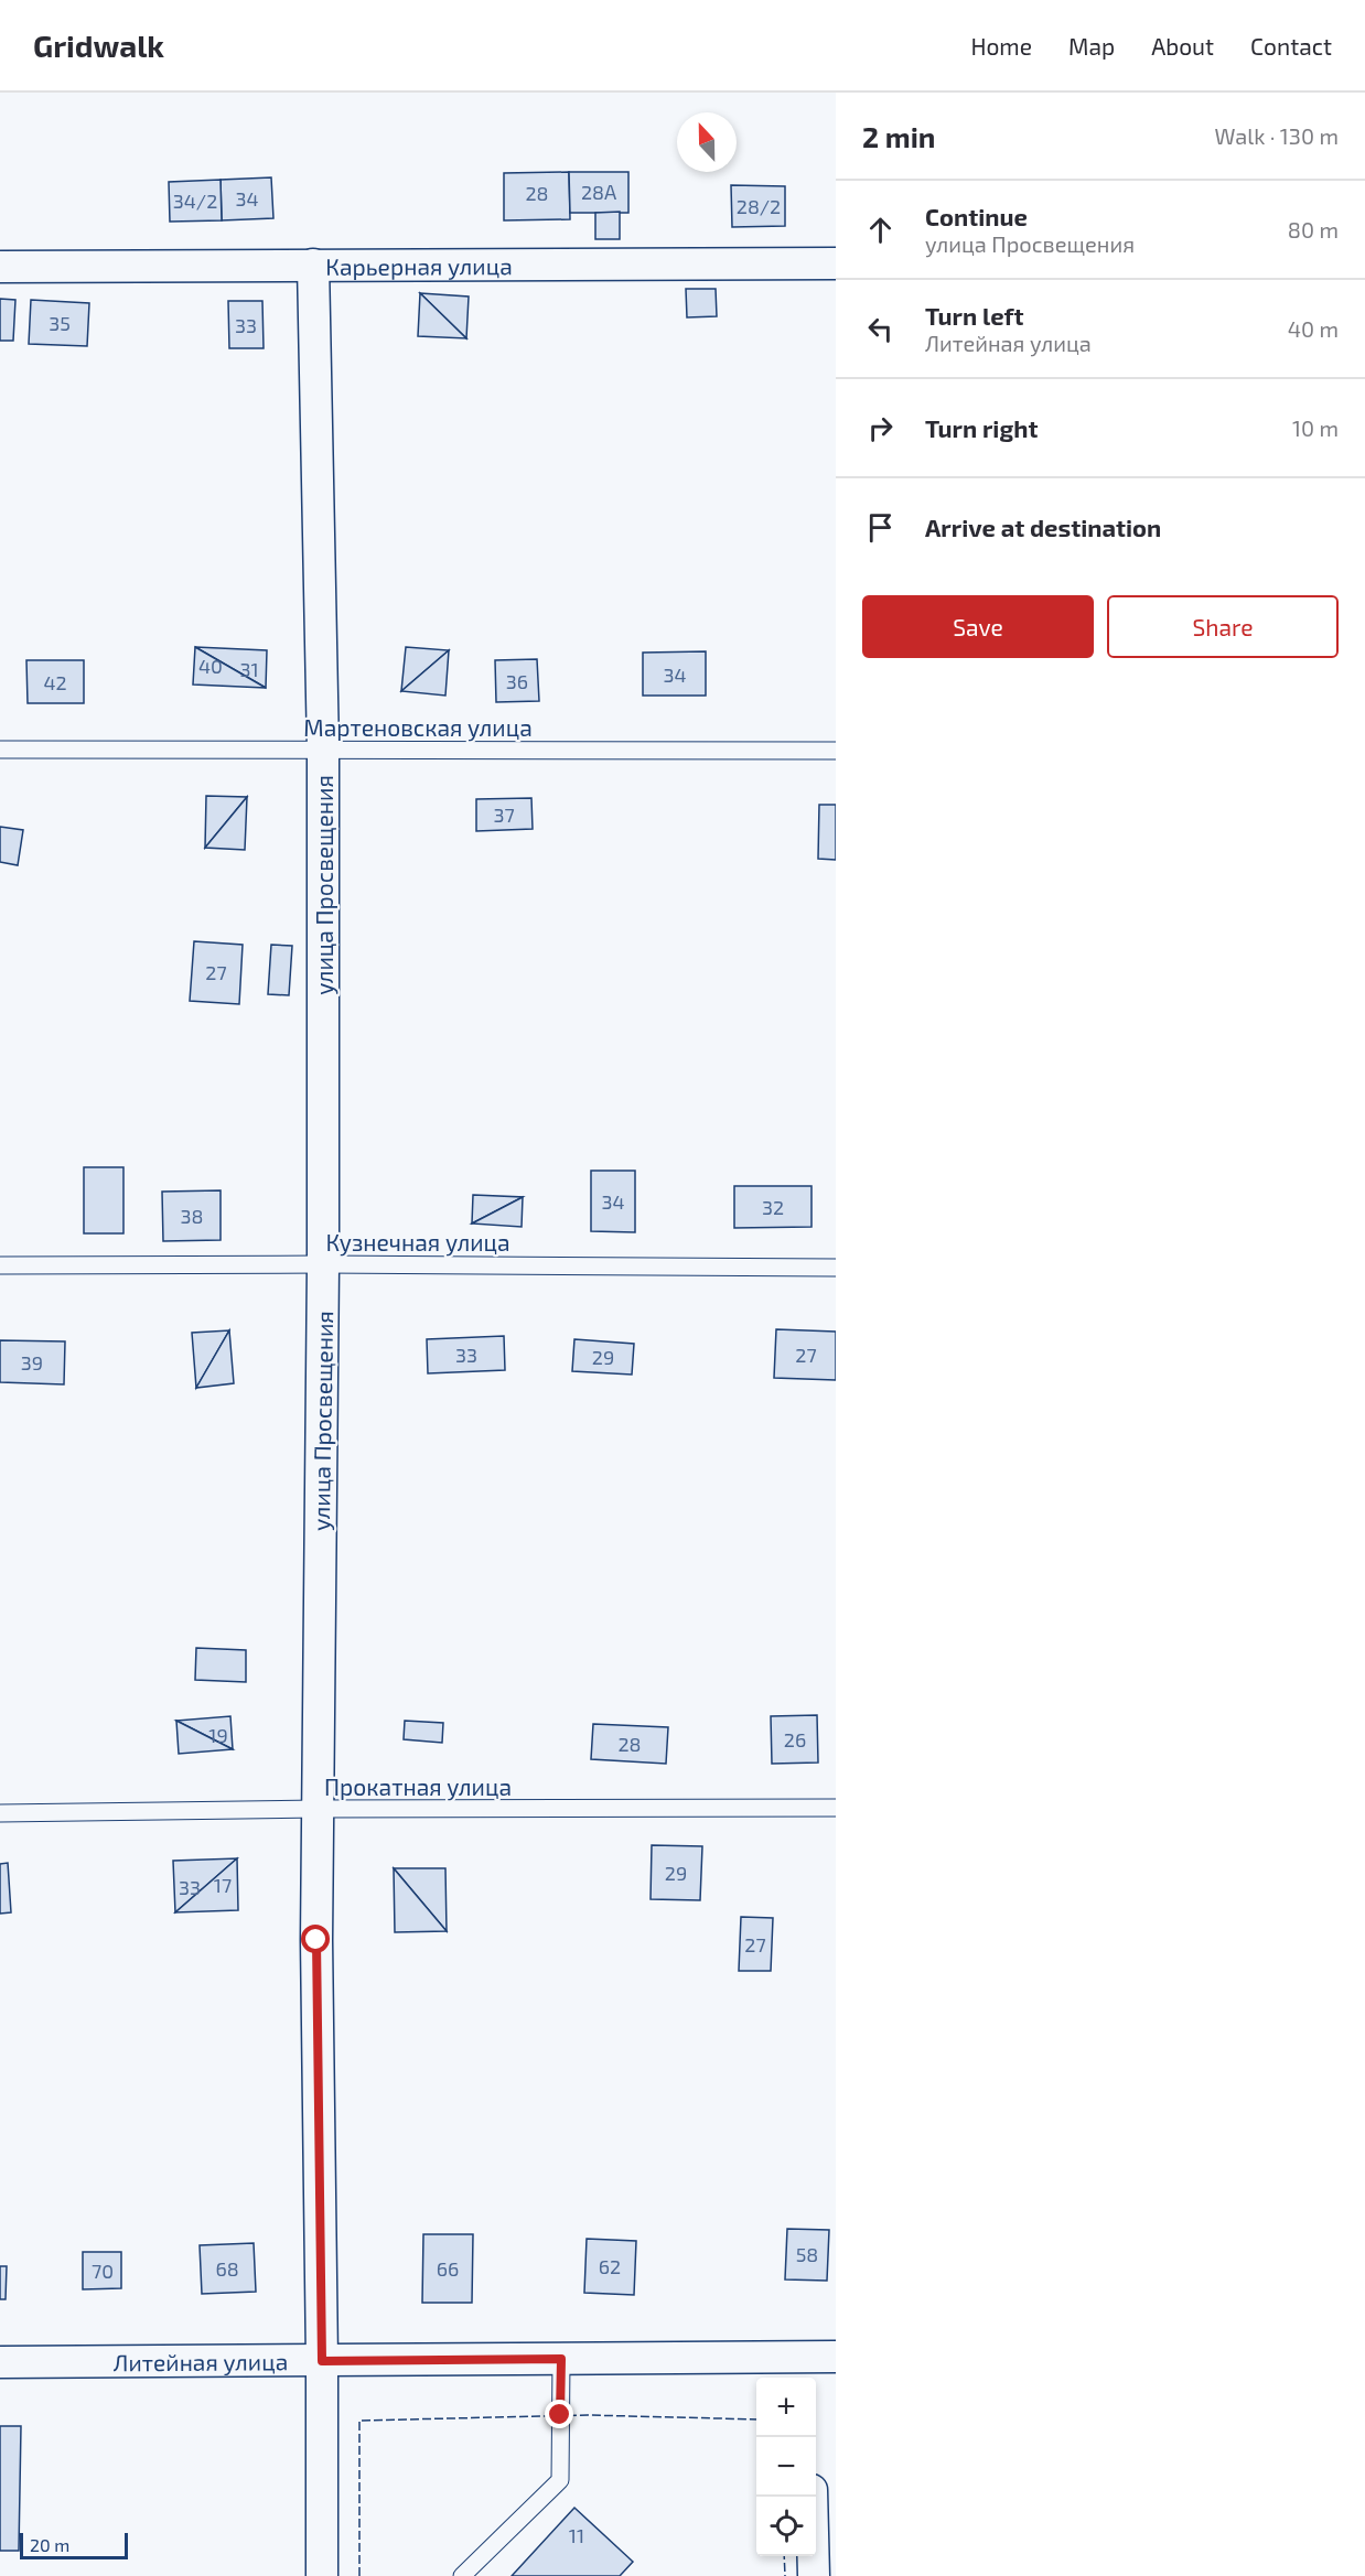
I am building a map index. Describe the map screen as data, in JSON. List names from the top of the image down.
{
  "streets": {
    "street": ["Карьерная улица", "улица Просвещения", "Литейная улица"],
    "lane": ["Мартеновская улица", "Кузнечная улица", "Прокатная улица"]
  },
  "crossings": [
    ["Карьерная улица", "улица Просвещения"],
    ["Мартеновская улица", "улица Просвещения"],
    ["улица Просвещения", "Кузнечная улица"],
    ["улица Просвещения", "Прокатная улица"],
    ["улица Просвещения", "Литейная улица"]
  ],
  "house_numbers": [
    "28А",
    "28",
    "34",
    "34/2",
    "28/2",
    "35",
    "33",
    "40",
    "31",
    "34",
    "36",
    "42",
    "37",
    "27",
    "34",
    "32",
    "38",
    "33",
    "27",
    "29",
    "39",
    "19",
    "26",
    "28",
    "29",
    "17",
    "33",
    "27",
    "58",
    "62",
    "68",
    "66",
    "70",
    "11"
  ],
  "scale_bar": "20 m",
  "north": "top",
  "page": {
    "header": "Gridwalk",
    "nav": [
      "Home",
      "Map",
      "About",
      "Contact"
    ],
    "heading": ["2 min", "Walk · 130 m"],
    "list": [
      ["Continue", "улица Просвещения", "80 m"],
      ["Turn left", "Литейная улица", "40 m"],
      ["Turn right", "10 m"],
      "Arrive at destination"
    ],
    "buttons": ["Save", "Share"],
    "map_buttons": ["+", "−"],
    "scale": "20 m"
  }
}
